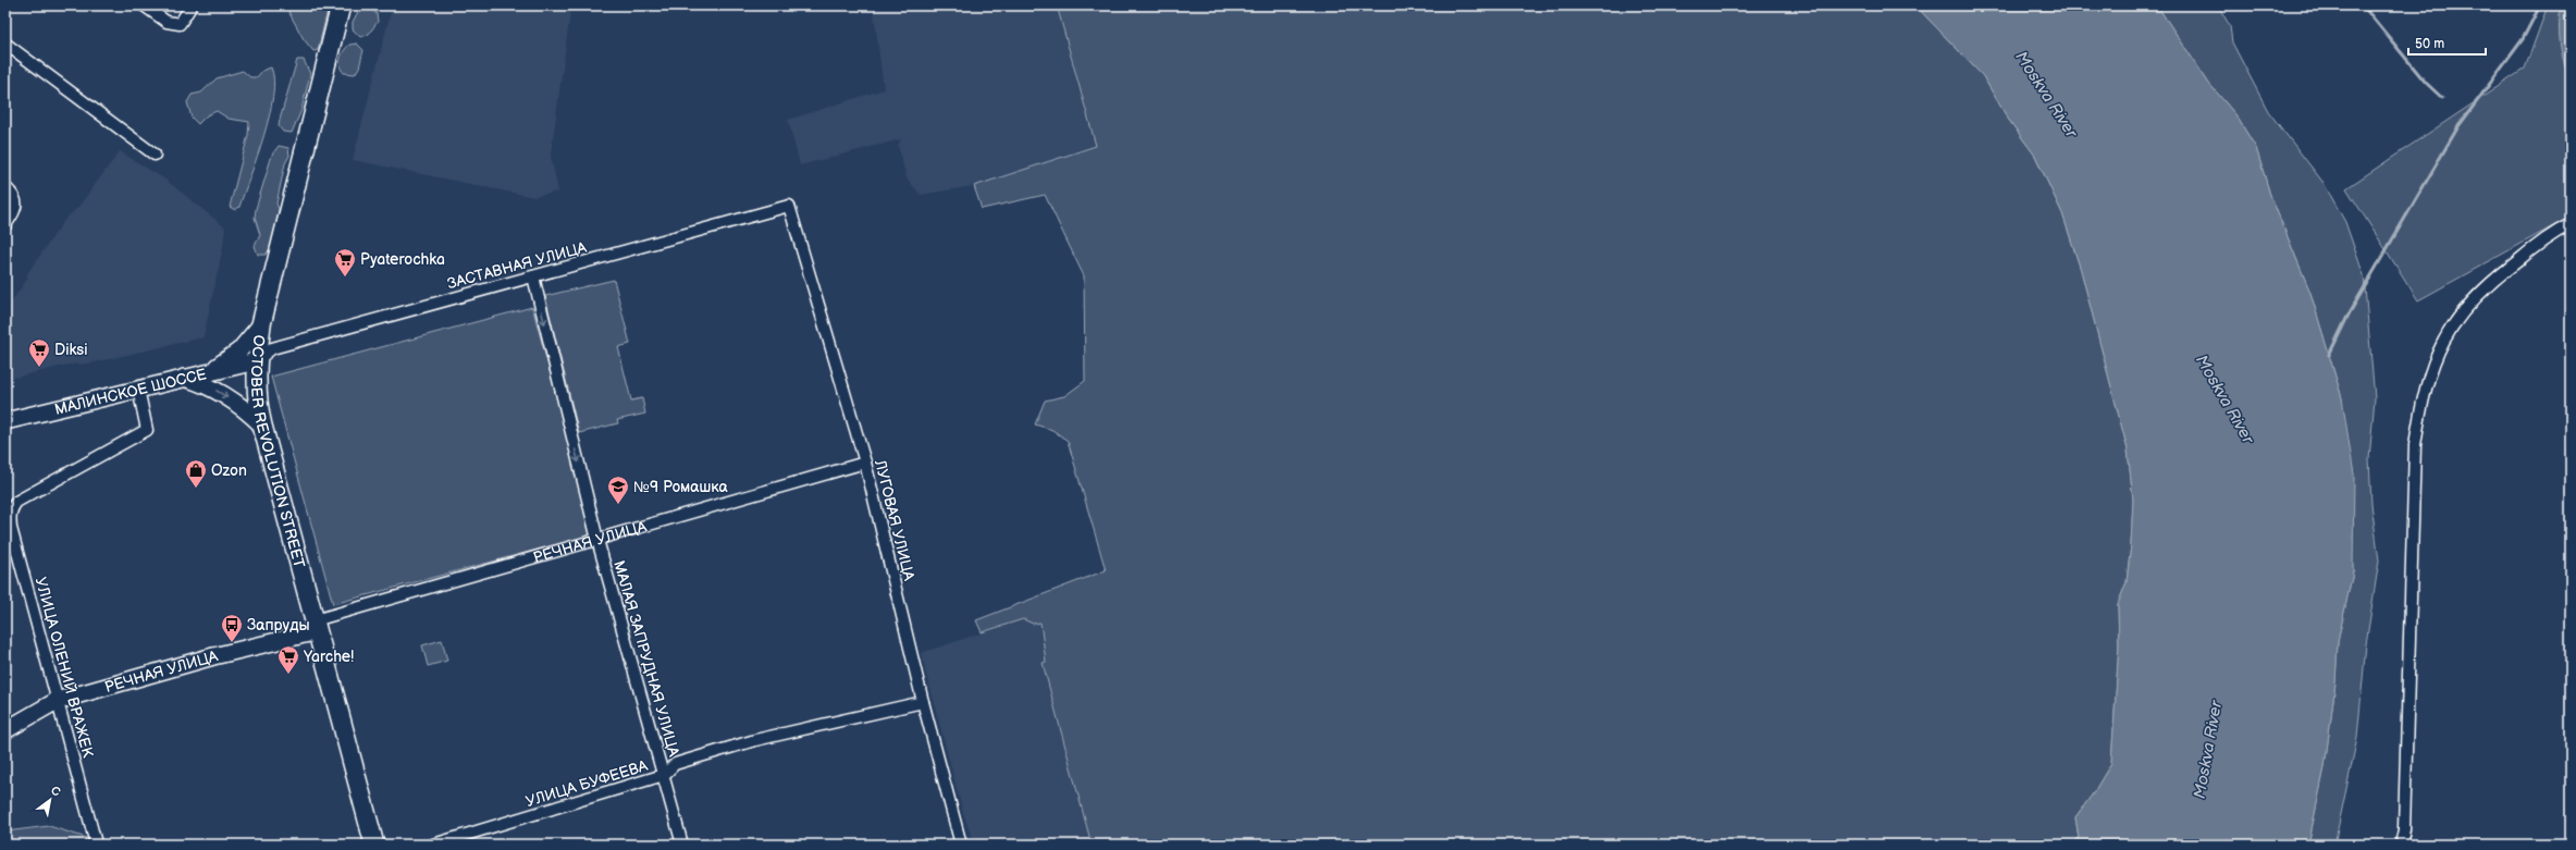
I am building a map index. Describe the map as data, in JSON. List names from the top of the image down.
{
  "streets": {
    "main road": ["МАЛИНСКОЕ ШОССЕ", "OCTOBER REVOLUTION STREET", "РЕЧНАЯ УЛИЦА"],
    "street": [
      "ЗАСТАВНАЯ УЛИЦА",
      "ЛУГОВАЯ УЛИЦА",
      "МАЛАЯ ЗАПРУДНАЯ УЛИЦА",
      "УЛИЦА ОЛЕНИЙ ВРАЖЕК",
      "УЛИЦА БУФЕЕВА"
    ]
  },
  "crossings": [
    ["ЗАСТАВНАЯ УЛИЦА", "МАЛИНСКОЕ ШОССЕ"],
    ["ЗАСТАВНАЯ УЛИЦА", "OCTOBER REVOLUTION STREET"],
    ["ЗАСТАВНАЯ УЛИЦА", "ЛУГОВАЯ УЛИЦА"],
    ["ЗАСТАВНАЯ УЛИЦА", "МАЛАЯ ЗАПРУДНАЯ УЛИЦА"],
    ["МАЛИНСКОЕ ШОССЕ", "OCTOBER REVOLUTION STREET"],
    ["МАЛИНСКОЕ ШОССЕ", "УЛИЦА ОЛЕНИЙ ВРАЖЕК"],
    ["OCTOBER REVOLUTION STREET", "РЕЧНАЯ УЛИЦА"],
    ["ЛУГОВАЯ УЛИЦА", "РЕЧНАЯ УЛИЦА"],
    ["ЛУГОВАЯ УЛИЦА", "УЛИЦА БУФЕЕВА"],
    ["РЕЧНАЯ УЛИЦА", "МАЛАЯ ЗАПРУДНАЯ УЛИЦА"],
    ["РЕЧНАЯ УЛИЦА", "УЛИЦА ОЛЕНИЙ ВРАЖЕК"],
    ["МАЛАЯ ЗАПРУДНАЯ УЛИЦА", "УЛИЦА БУФЕЕВА"]
  ],
  "one_way": ["МАЛАЯ ЗАПРУДНАЯ УЛИЦА"],
  "water": ["Moskva River"],
  "places": {
    "supermarket": ["Pyaterochka", "Diksi", "Yarche!"],
    "shop": ["Ozon"],
    "school or university": ["№9 Ромашка"],
    "bus stop": ["Запруды"]
  },
  "scale_bar": "50 m",
  "north": "top right"
}
